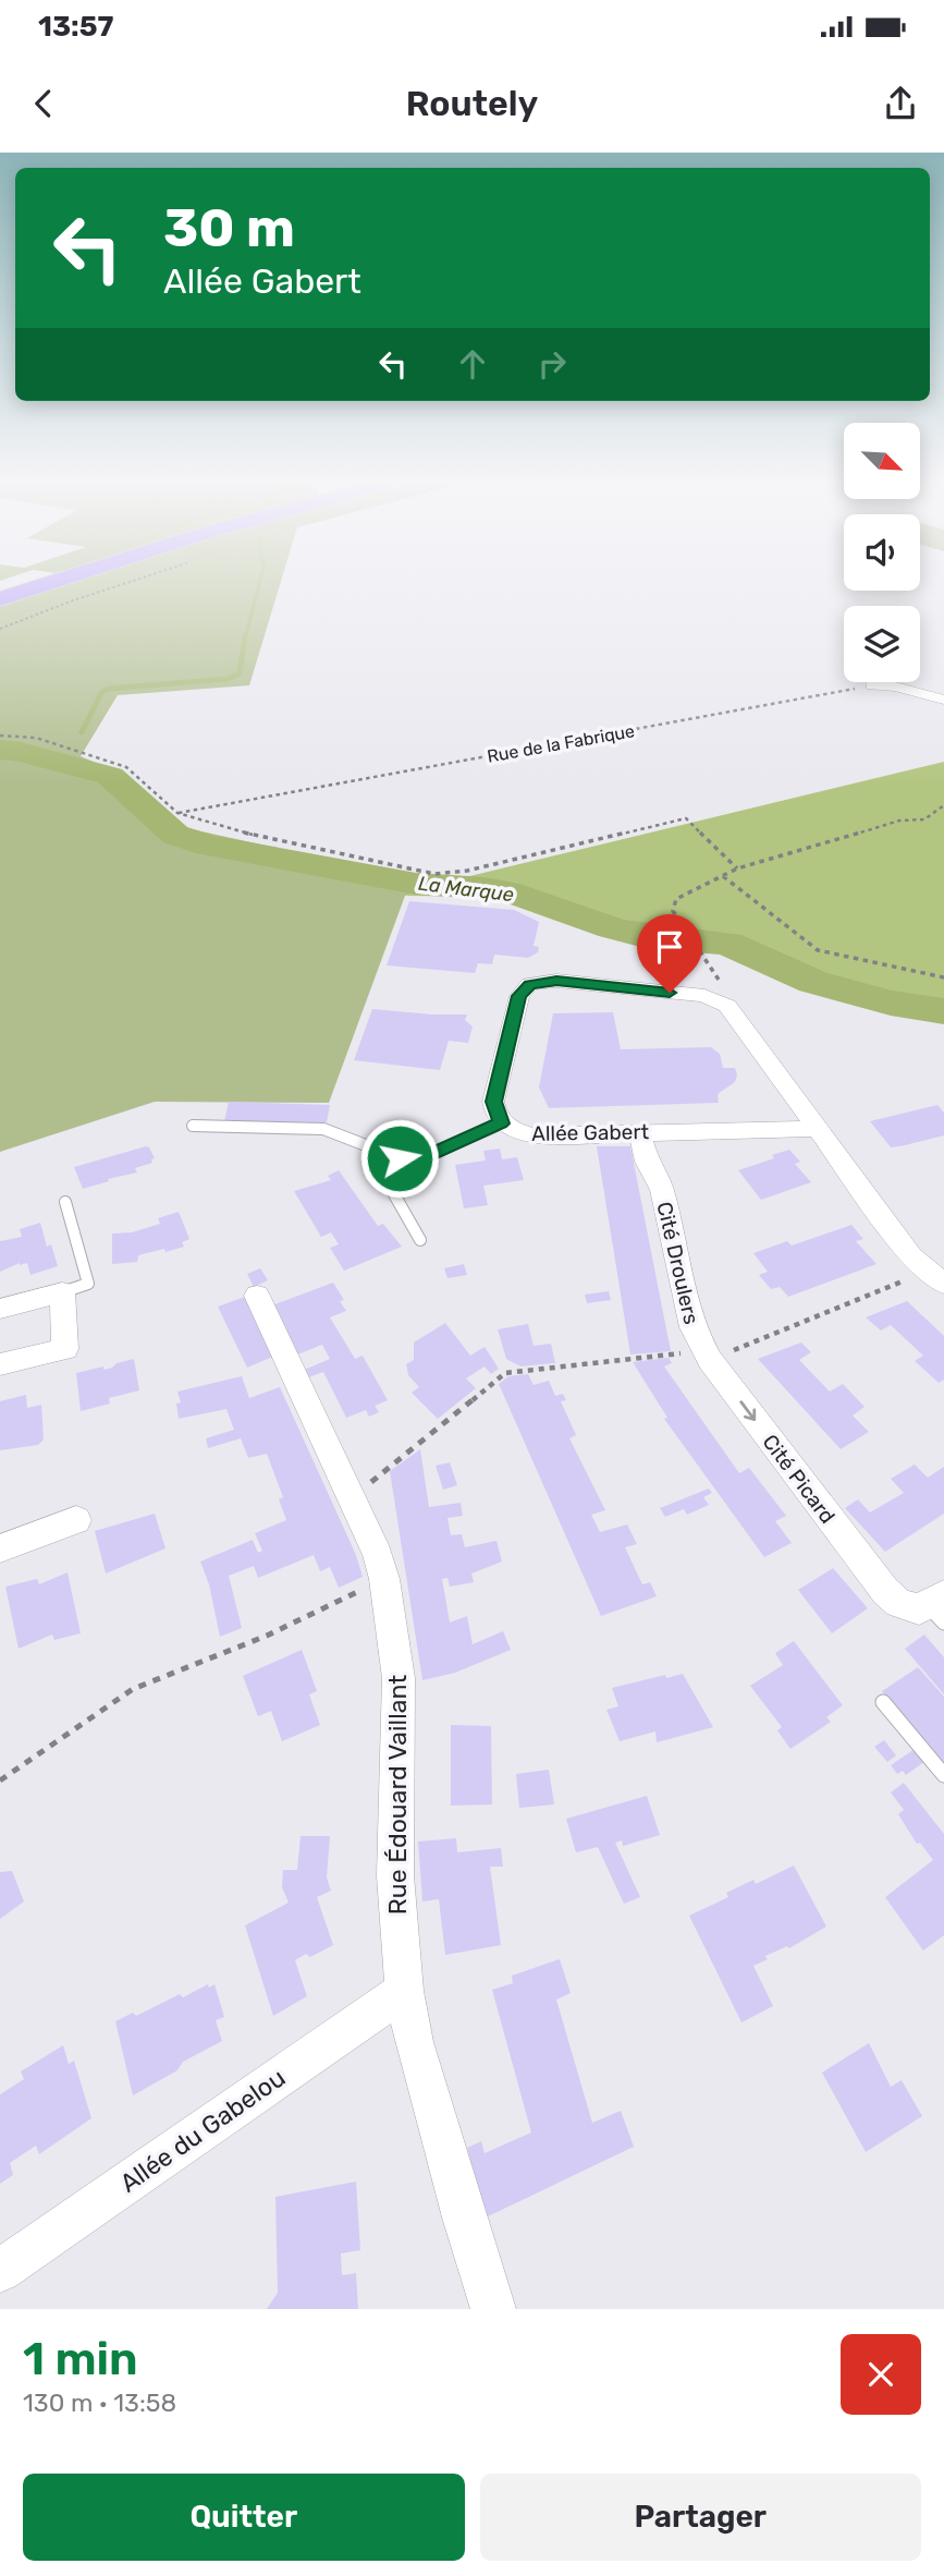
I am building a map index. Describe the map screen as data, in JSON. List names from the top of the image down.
{
  "streets": {
    "street": [
      "Allée Gabert",
      "Cité Droulers",
      "Cité Picard",
      "Rue Édouard Vaillant",
      "Allée du Gabelou"
    ],
    "path": ["Rue de la Fabrique"]
  },
  "crossings": [
    ["Allée Gabert", "Cité Droulers"],
    ["Cité Droulers", "Cité Picard"],
    ["Rue Édouard Vaillant", "Allée du Gabelou"]
  ],
  "one_way": ["Cité Picard"],
  "water": ["La Marque"],
  "north": "bottom right",
  "page": {
    "status": "13:57",
    "header": "Routely",
    "turn": ["30 m", "Allée Gabert"],
    "heading": ["1 min", "130 m · 13:58"],
    "buttons": ["Quitter", "Partager"]
  }
}
